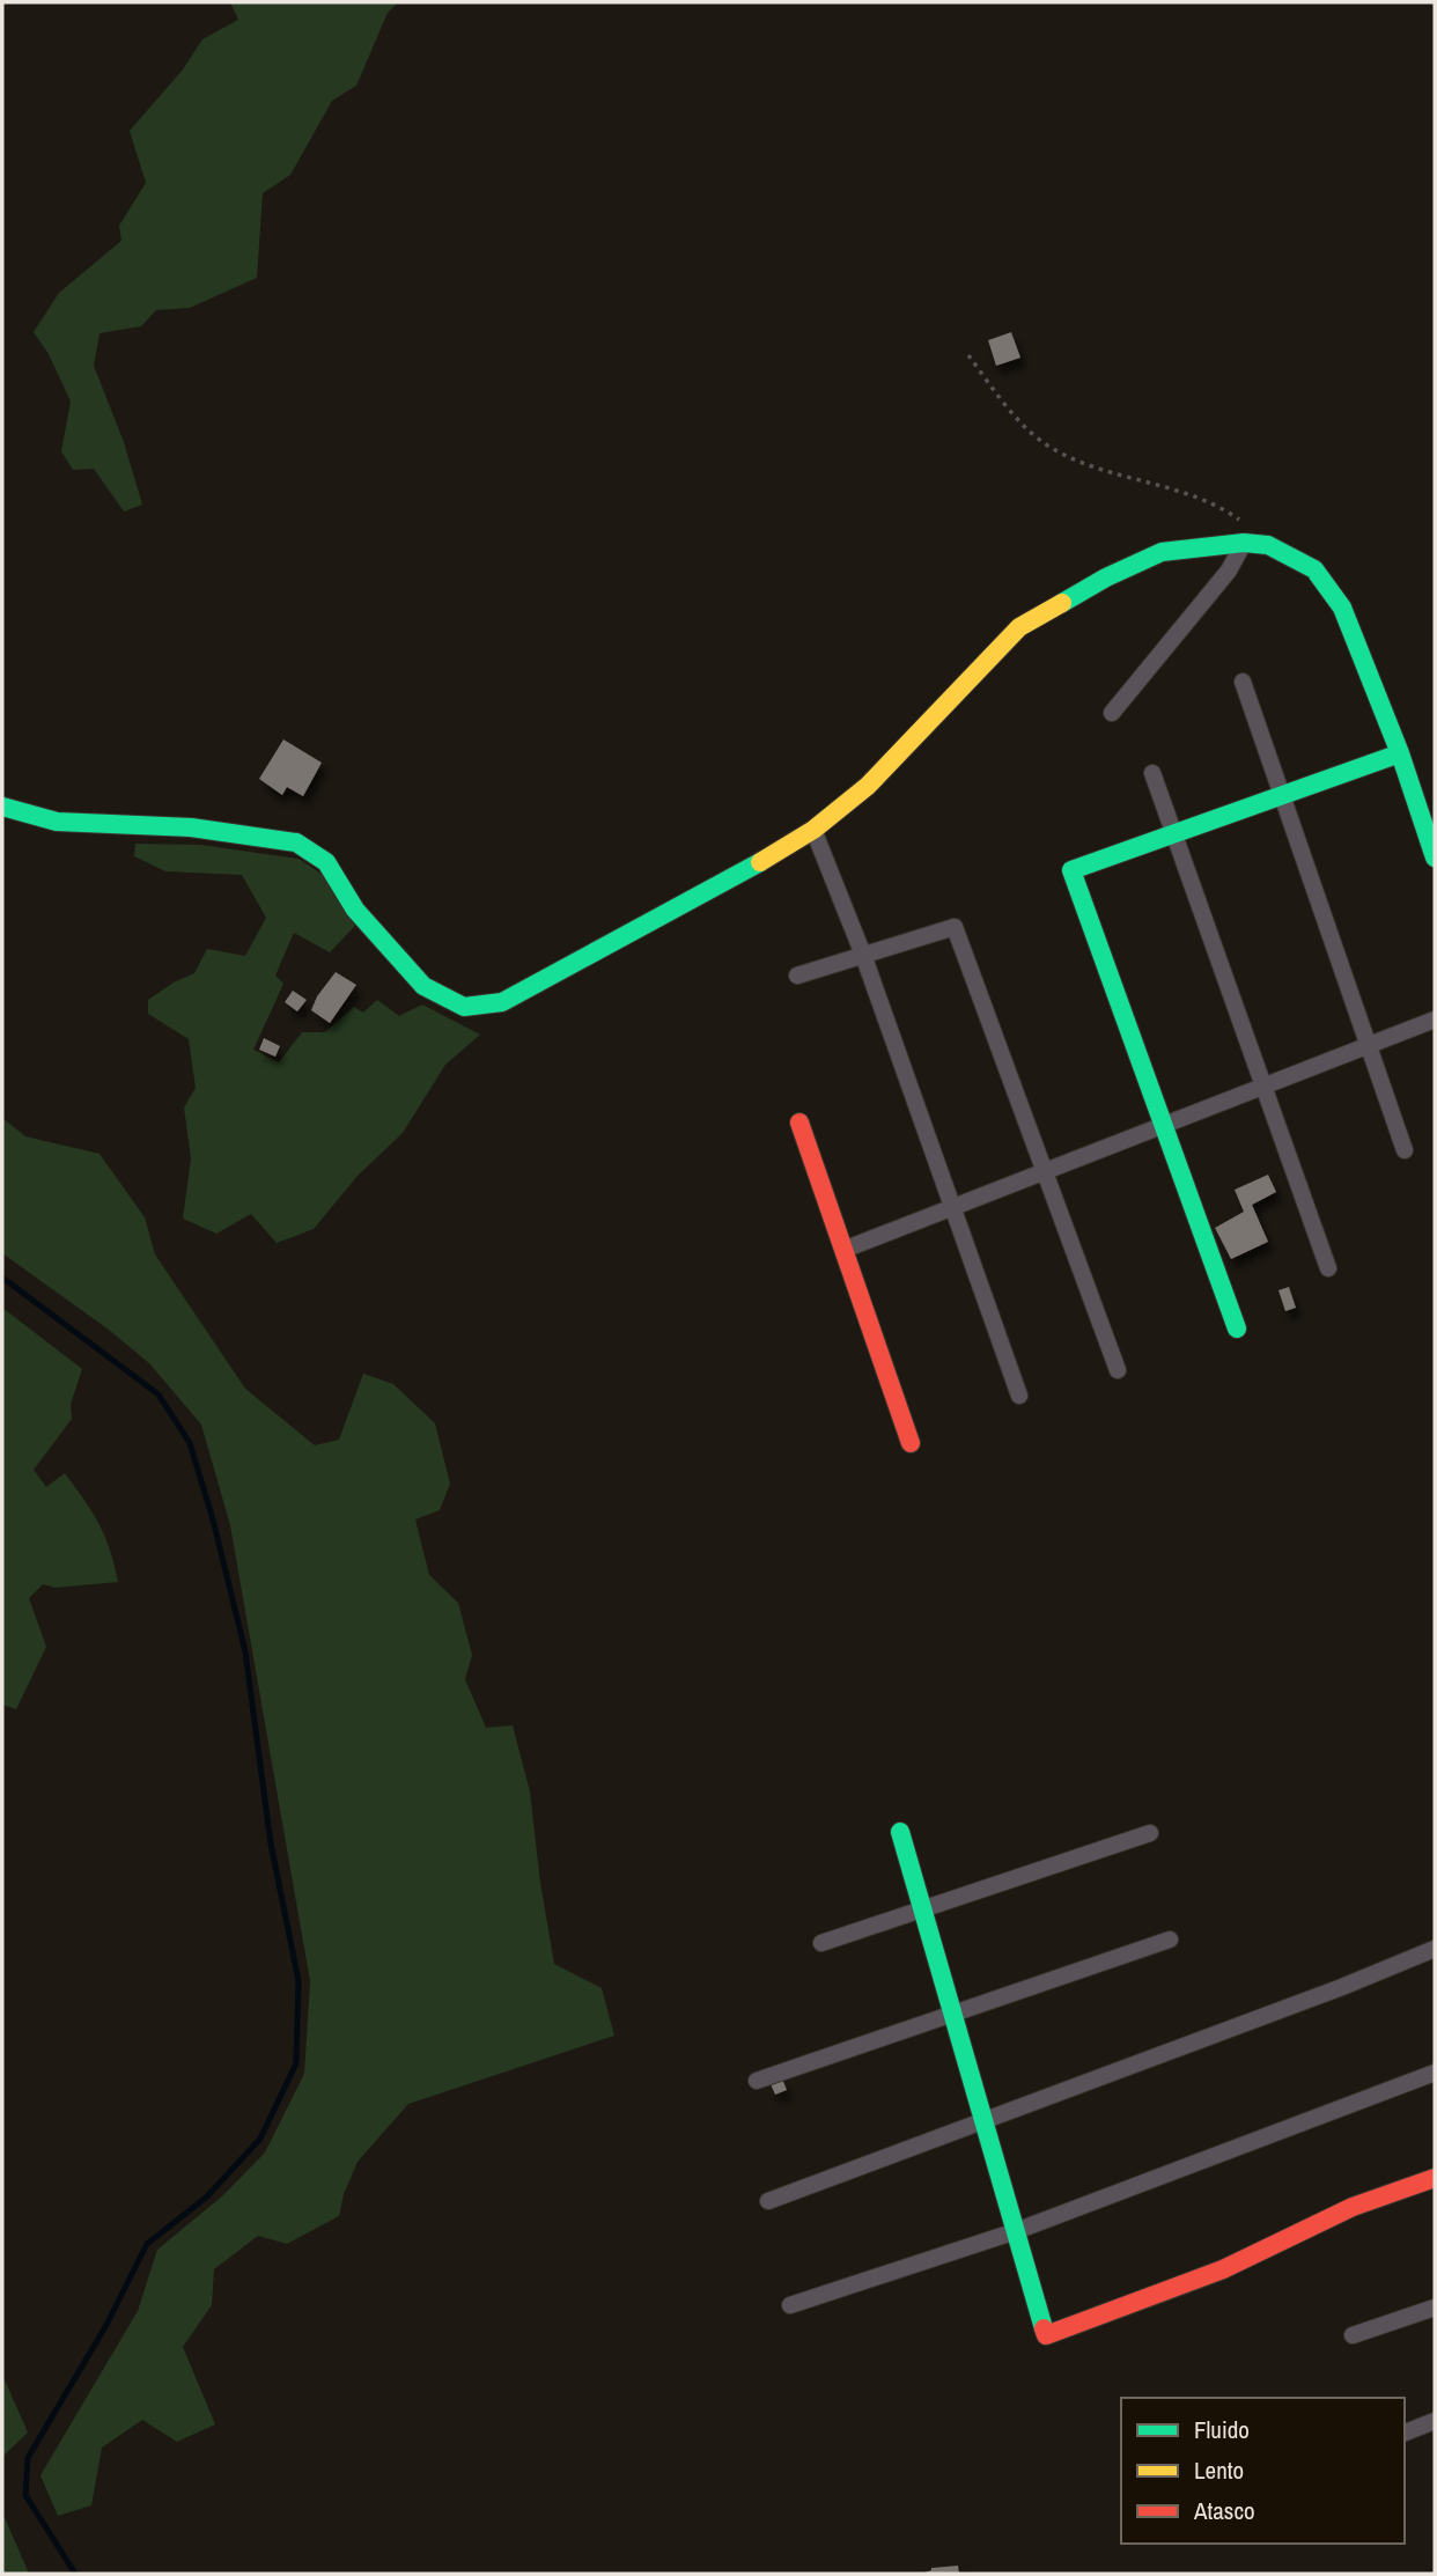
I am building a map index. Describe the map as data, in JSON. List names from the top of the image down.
{
  "legend": ["Fluido", "Lento", "Atasco"]
}
